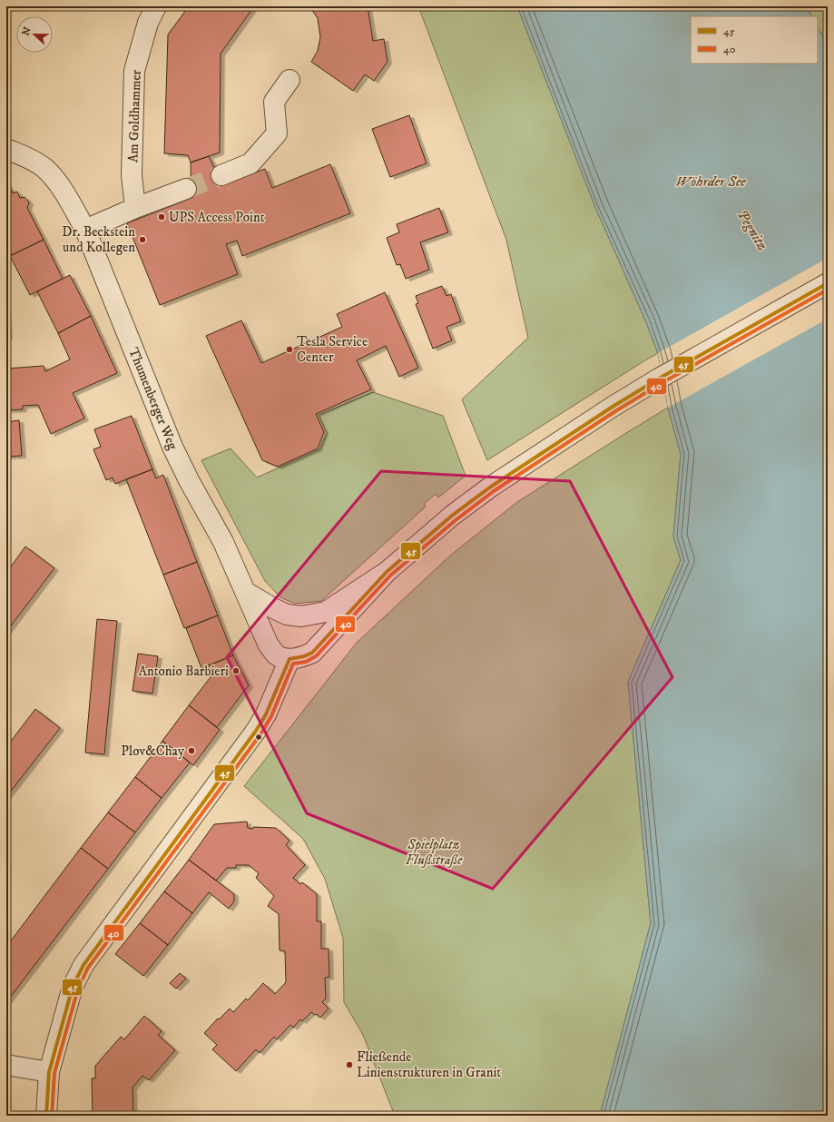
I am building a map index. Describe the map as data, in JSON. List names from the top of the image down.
{
  "streets": {
    "street": ["Am Goldhammer", "Thumenberger Weg"]
  },
  "water": ["Wöhrder See", "Pegnitz"],
  "parks": ["Spielplatz Flußstraße"],
  "places": [
    "UPS Access Point",
    "Dr. Beckstein und Kollegen",
    "Tesla Service Center",
    "Antonio Barbieri",
    "Plov&Chay",
    "Fließende Linienstrukturen in Granit"
  ],
  "lines": ["transit line 45", "transit line 40"],
  "legend": ["45", "40"],
  "north": "left"
}
